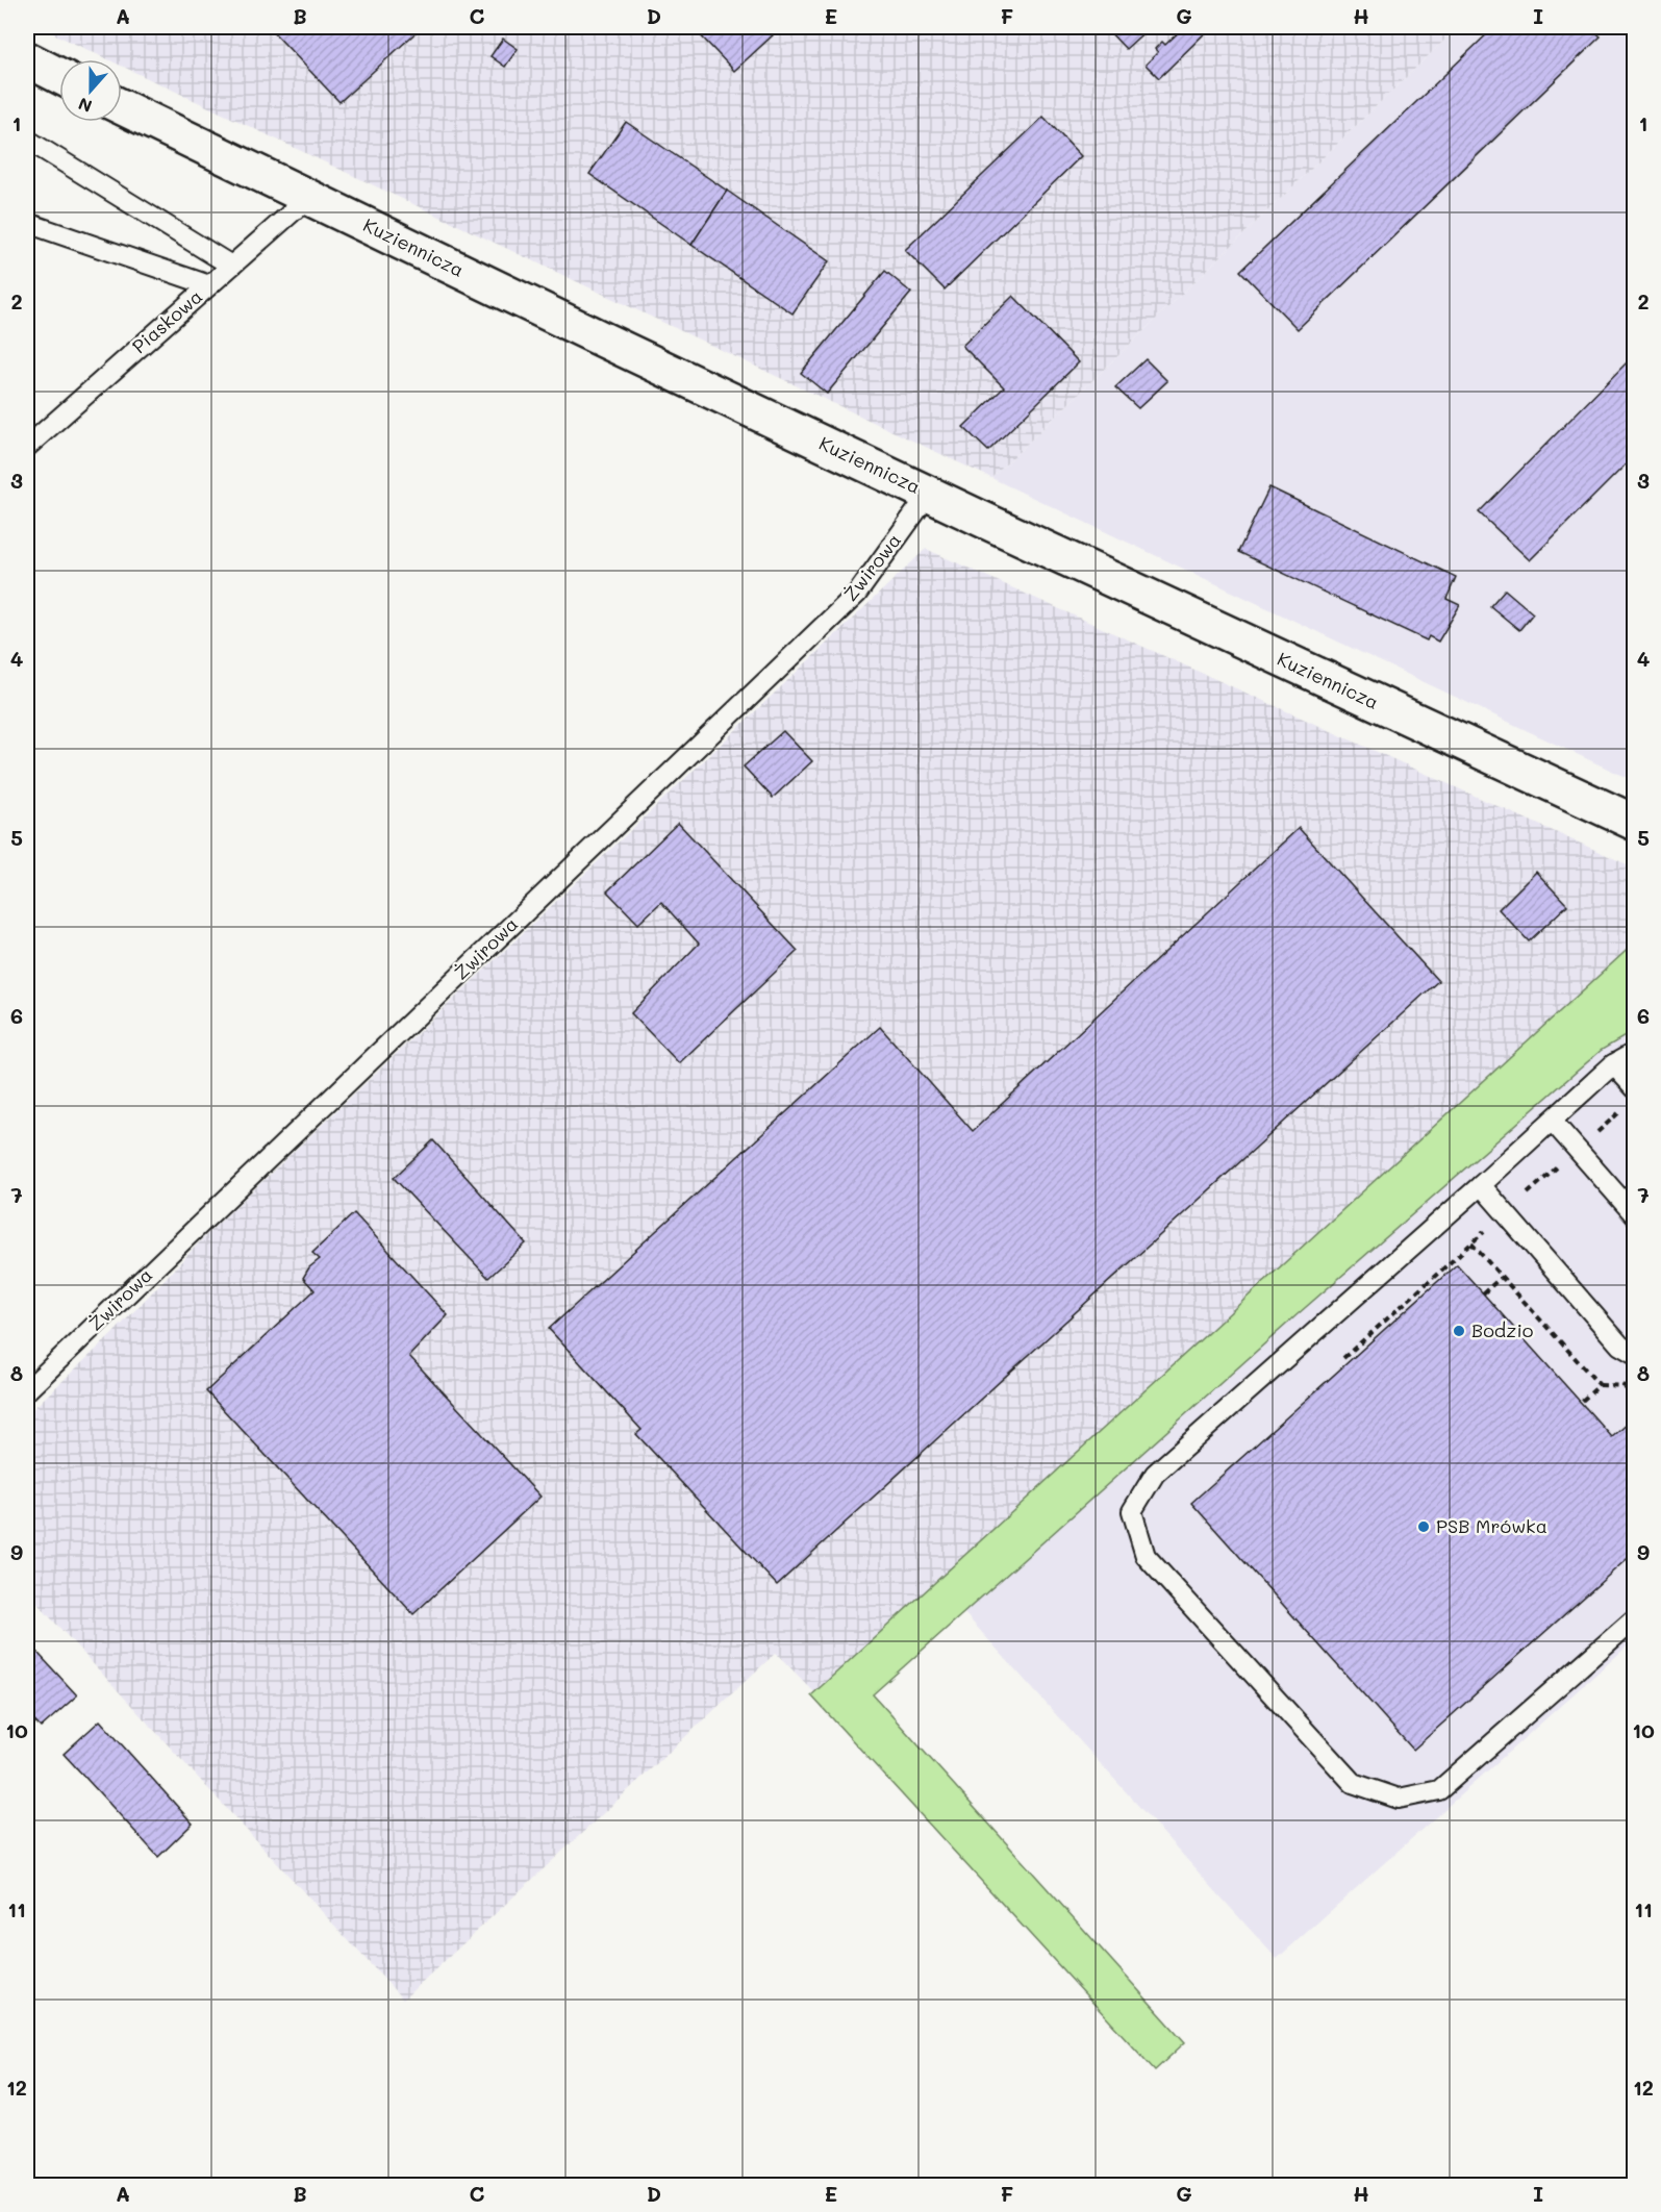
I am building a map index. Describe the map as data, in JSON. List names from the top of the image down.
{
  "streets": {
    "main road": ["Kuziennicza"],
    "lane": ["Piaskowa", "Żwirowa"]
  },
  "crossings": [
    ["Kuziennicza", "Piaskowa"],
    ["Kuziennicza", "Żwirowa"]
  ],
  "places": ["Bodzio", "PSB Mrówka"],
  "north": "bottom",
  "grid": {
    "columns": [
      "A",
      "B",
      "C",
      "D",
      "E",
      "F",
      "G",
      "H",
      "I"
    ],
    "rows": [
      "1",
      "2",
      "3",
      "4",
      "5",
      "6",
      "7",
      "8",
      "9",
      "10",
      "11",
      "12"
    ]
  }
}
